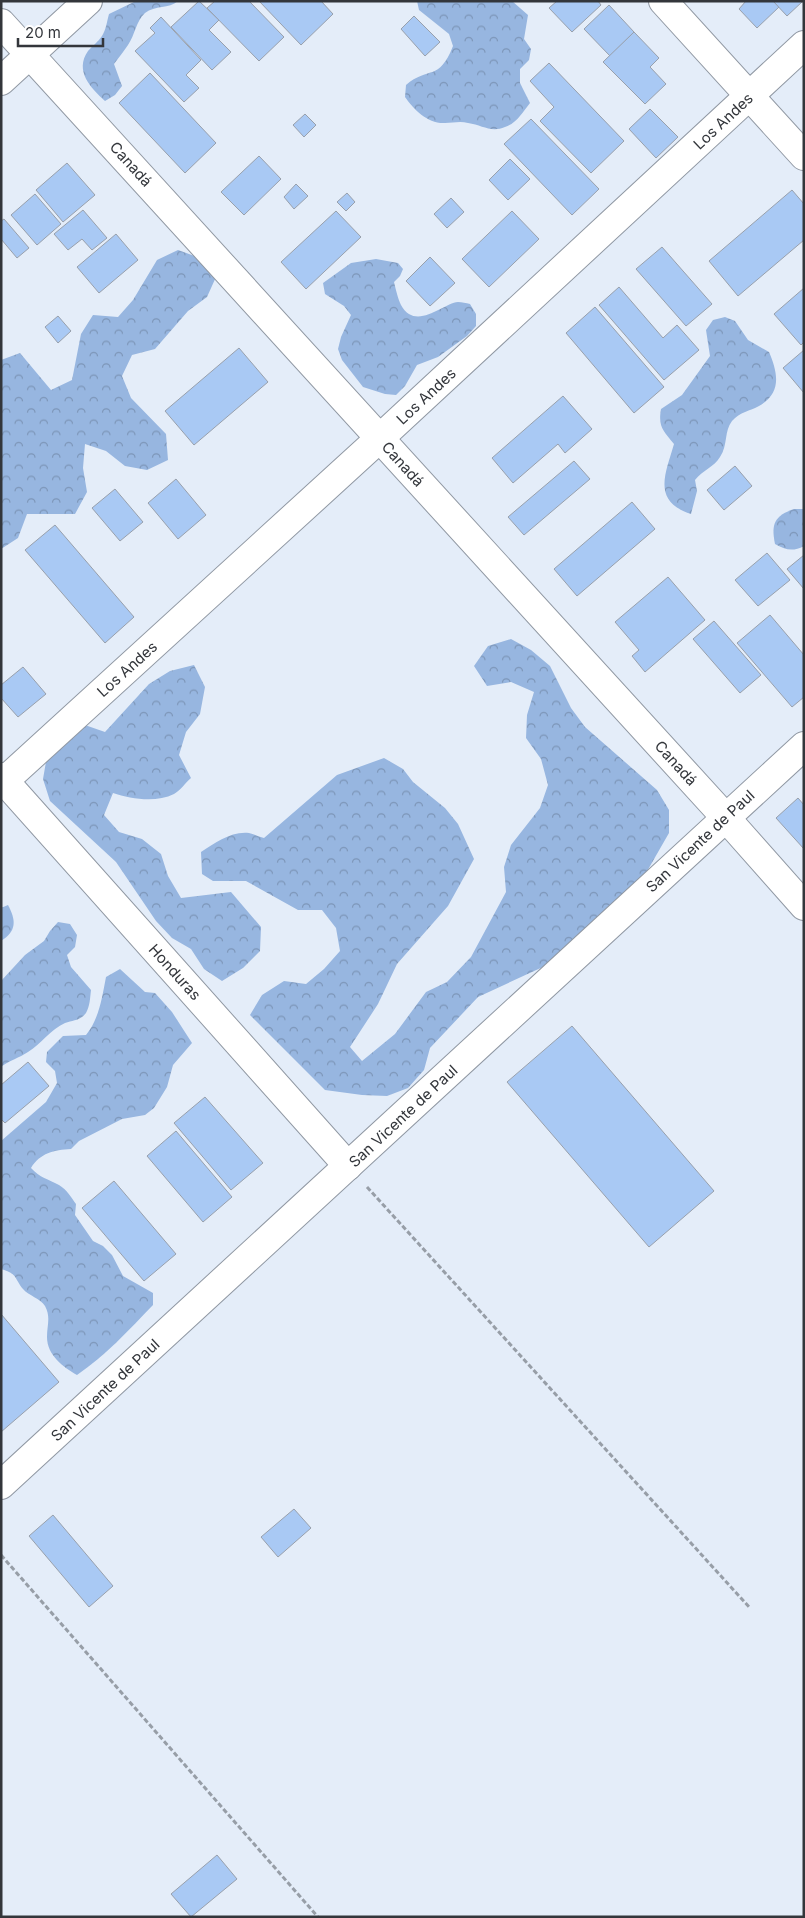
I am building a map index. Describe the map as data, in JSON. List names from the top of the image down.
{
  "streets": {
    "street": [
      "Los Andes",
      "Canadá",
      "San Vicente de Paul",
      "Honduras"
    ]
  },
  "crossings": [
    ["Los Andes", "Canadá"],
    ["Los Andes", "Honduras"],
    ["Canadá", "San Vicente de Paul"],
    ["San Vicente de Paul", "Honduras"]
  ],
  "scale_bar": "20 m"
}
